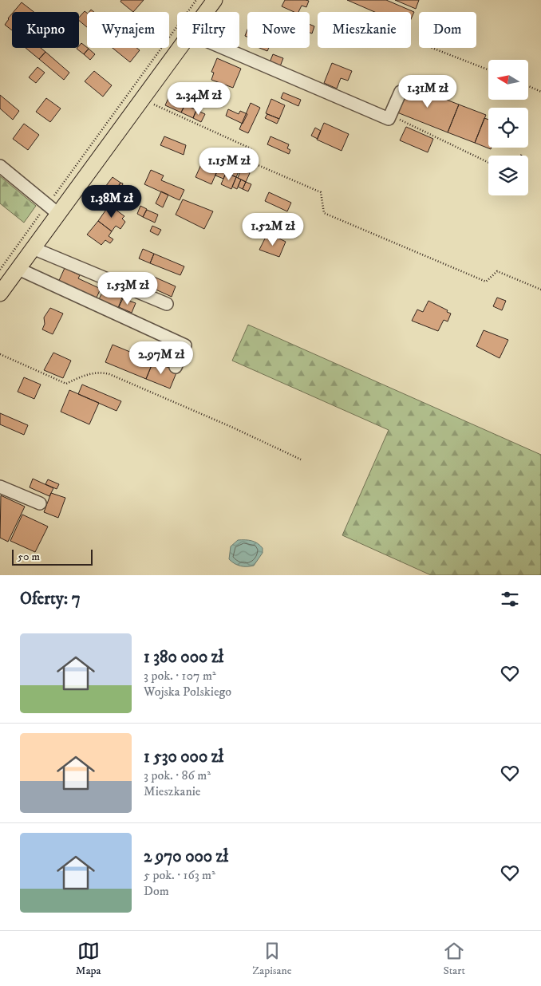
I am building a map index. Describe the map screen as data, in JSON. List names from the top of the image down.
{
  "scale_bar": "50 m",
  "north": "left",
  "page": {
    "chip": [
      "Kupno",
      "Wynajem",
      "Filtry",
      "Nowe",
      "Mieszkanie",
      "Dom"
    ],
    "price": [
      "1.31M zł",
      "2.34M zł",
      "1.15M zł",
      "1.38M zł",
      "1.52M zł",
      "1.53M zł",
      "2.97M zł"
    ],
    "scale": "50 m",
    "heading": "Oferty: 7",
    "list": [
      {
        "name": "1 380 000 zł",
        "note": "3 pok. · 107 m² · Wojska Polskiego"
      },
      {
        "name": "1 530 000 zł",
        "note": "3 pok. · 86 m² · Mieszkanie"
      },
      {
        "name": "2 970 000 zł",
        "note": "5 pok. · 163 m² · Dom"
      }
    ],
    "tabs": ["Mapa", "Zapisane", "Start"]
  }
}
